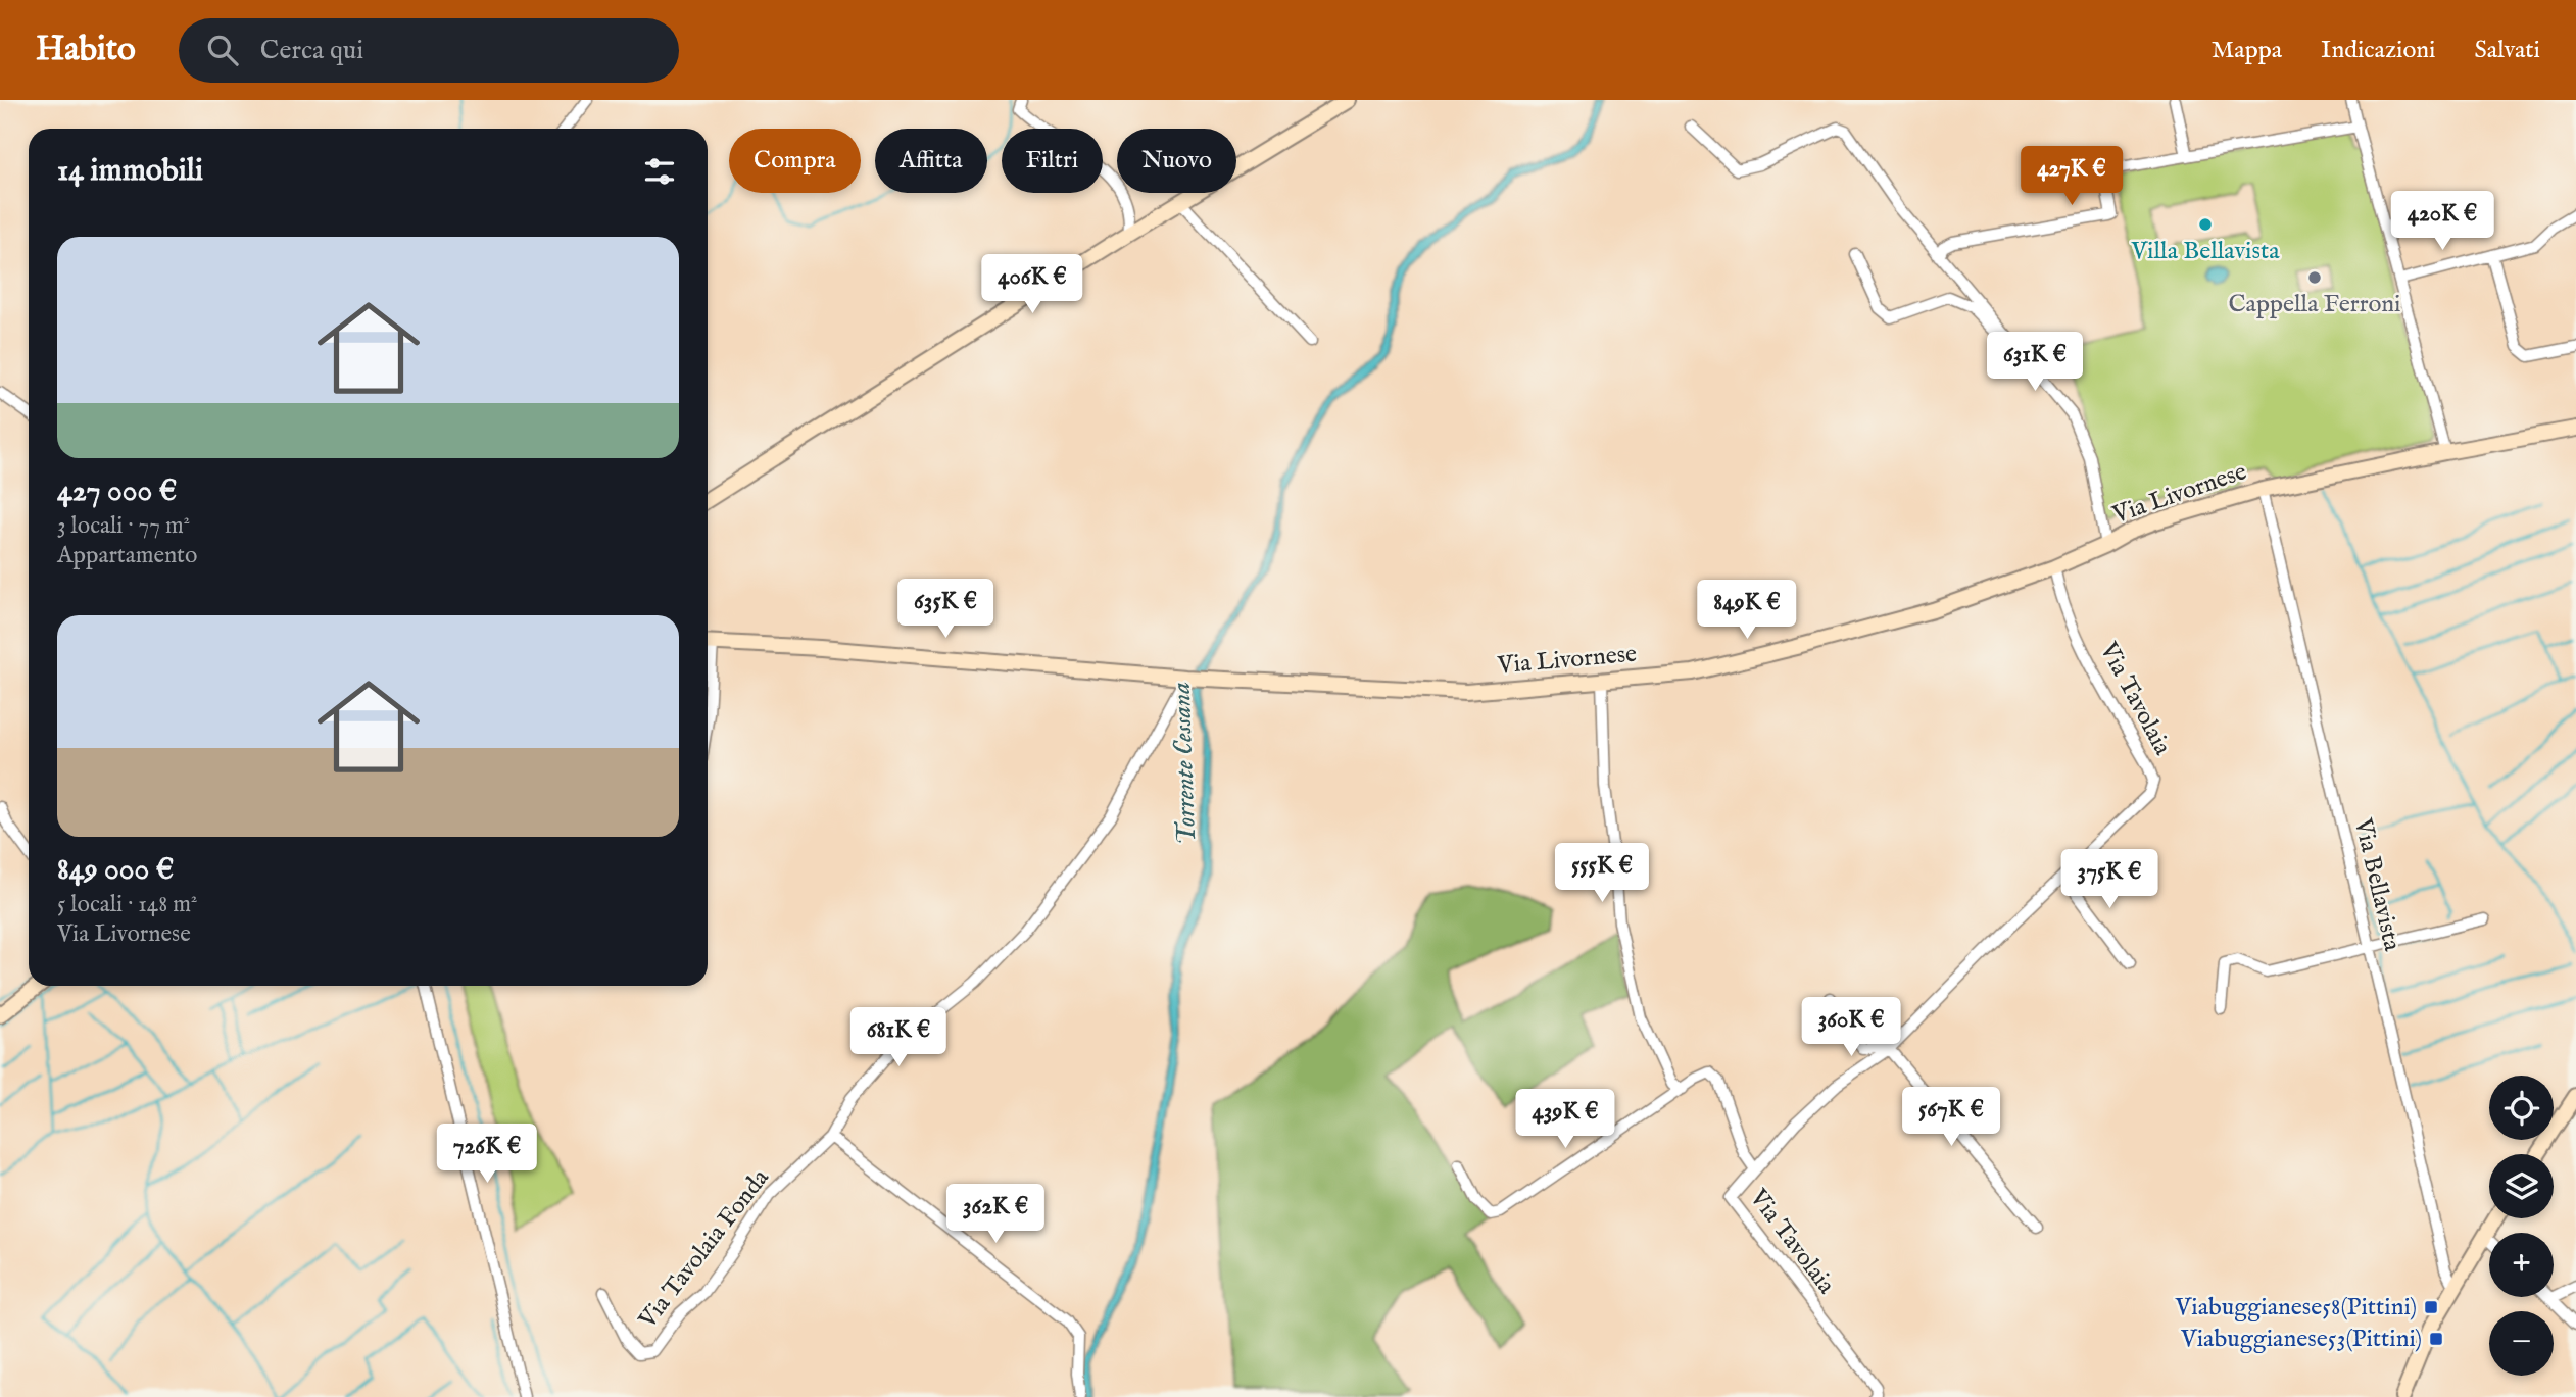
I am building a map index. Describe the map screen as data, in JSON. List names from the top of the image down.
{
  "streets": {
    "main road": ["Via Livornese"],
    "street": ["Via Tavolaia", "Via Bellavista", "Via Tavolaia Fonda"]
  },
  "crossings": [
    ["Via Livornese", "Via Tavolaia"],
    ["Via Livornese", "Via Bellavista"],
    ["Via Livornese", "Via Tavolaia Fonda"]
  ],
  "water": ["Torrente Cessana"],
  "places": {
    "other": ["Villa Bellavista", "Cappella Ferroni"],
    "transit": ["Viabuggianese58(Pittini)", "Viabuggianese53(Pittini)"]
  },
  "page": {
    "header": "Habito",
    "search": "Cerca qui",
    "nav": ["Mappa", "Indicazioni", "Salvati"],
    "chip": [
      "Compra",
      "Affitta",
      "Filtri",
      "Nuovo"
    ],
    "heading": "14 immobili",
    "price": [
      "427K €",
      "420K €",
      "406K €",
      "631K €",
      "635K €",
      "849K €",
      "555K €",
      "375K €",
      "360K €",
      "681K €",
      "567K €",
      "439K €",
      "726K €",
      "362K €"
    ],
    "list": [
      {
        "name": "427 000 €",
        "note": "3 locali · 77 m² · Appartamento"
      },
      {
        "name": "849 000 €",
        "note": "5 locali · 148 m² · Via Livornese"
      }
    ],
    "map_buttons": ["+", "−"]
  }
}
